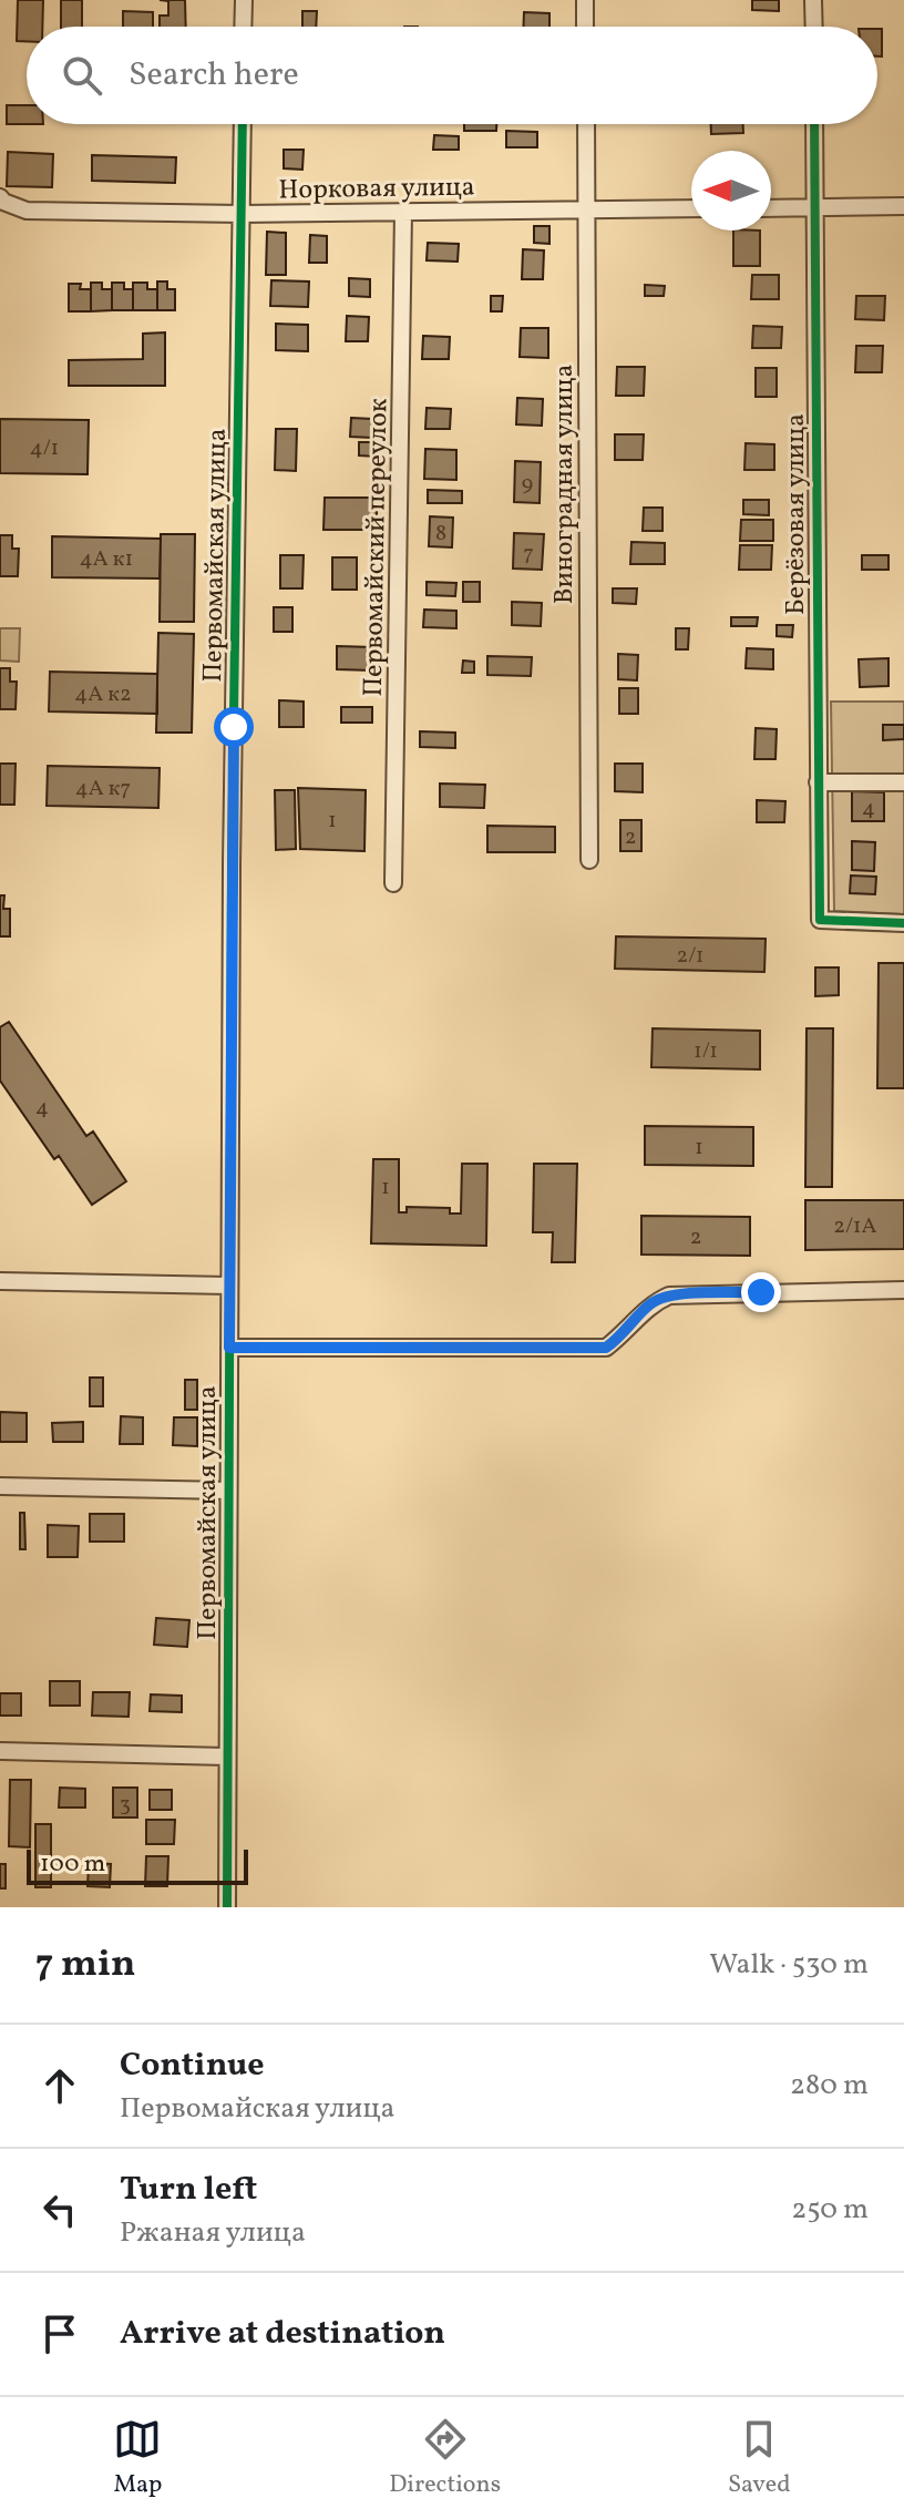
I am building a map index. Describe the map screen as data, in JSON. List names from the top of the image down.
{
  "streets": {
    "street": [
      "Норковая улица",
      "Виноградная улица",
      "Берёзовая улица",
      "Первомайский переулок",
      "Первомайская улица"
    ]
  },
  "crossings": [
    ["Норковая улица", "Виноградная улица"],
    ["Норковая улица", "Первомайский переулок"],
    ["Норковая улица", "Первомайская улица"]
  ],
  "house_numbers": [
    "4/1",
    "9",
    "8",
    "7",
    "4А к1",
    "4А к2",
    "4А к7",
    "4",
    "1",
    "2",
    "2/1",
    "1/1",
    "4",
    "1",
    "1",
    "2/1А",
    "2",
    "3"
  ],
  "scale_bar": "100 m",
  "north": "left",
  "page": {
    "search": "Search here",
    "scale": "100 m",
    "heading": ["7 min", "Walk · 530 m"],
    "list": [
      ["Continue", "Первомайская улица", "280 m"],
      ["Turn left", "Ржаная улица", "250 m"],
      "Arrive at destination"
    ],
    "nav": ["Map", "Directions", "Saved"]
  }
}
